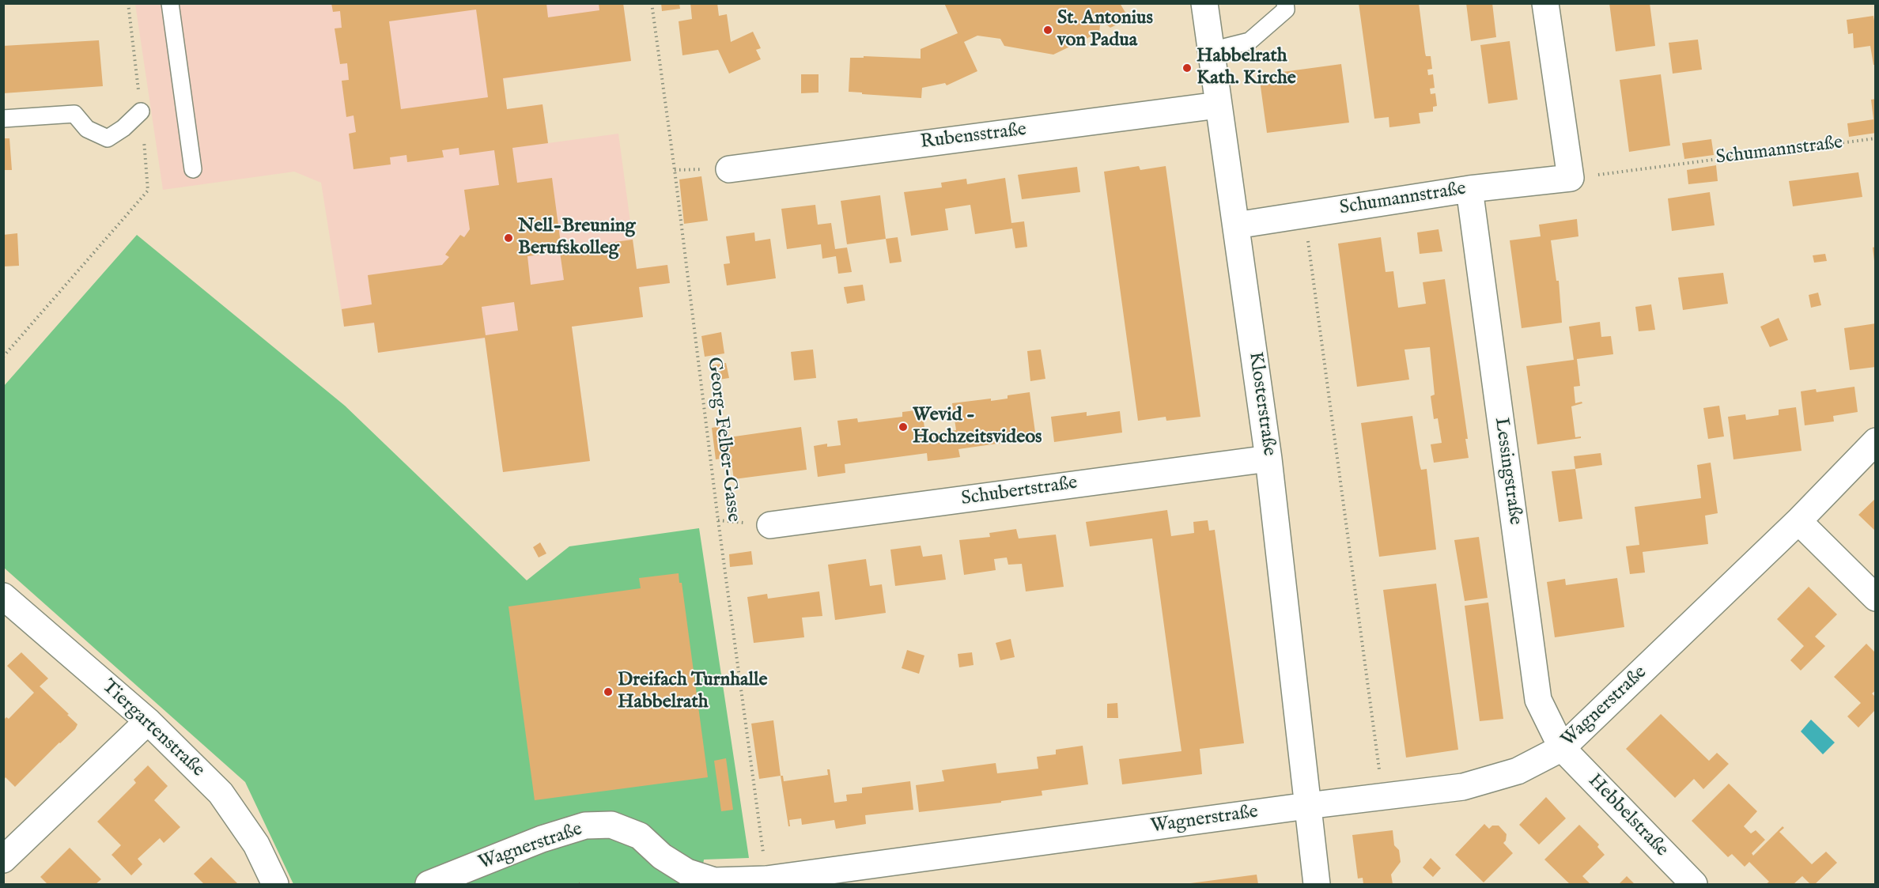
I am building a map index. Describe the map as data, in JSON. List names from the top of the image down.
{
  "streets": {
    "street": [
      "Rubensstraße",
      "Schumannstraße",
      "Klosterstraße",
      "Lessingstraße",
      "Schubertstraße",
      "Wagnerstraße",
      "Tiergartenstraße",
      "Hebbelstraße"
    ],
    "path": ["Georg-Felber-Gasse"]
  },
  "crossings": [
    ["Rubensstraße", "Klosterstraße"],
    ["Schumannstraße", "Klosterstraße"],
    ["Schumannstraße", "Lessingstraße"],
    ["Klosterstraße", "Schubertstraße"],
    ["Klosterstraße", "Wagnerstraße"],
    ["Georg-Felber-Gasse", "Wagnerstraße"],
    ["Lessingstraße", "Wagnerstraße"],
    ["Lessingstraße", "Hebbelstraße"],
    ["Wagnerstraße", "Hebbelstraße"]
  ],
  "places": [
    "St. Antonius von Padua",
    "Habbelrath Kath. Kirche",
    "Nell-Breuning Berufskolleg",
    "Wevid - Hochzeitsvideos",
    "Dreifach Turnhalle Habbelrath"
  ]
}
